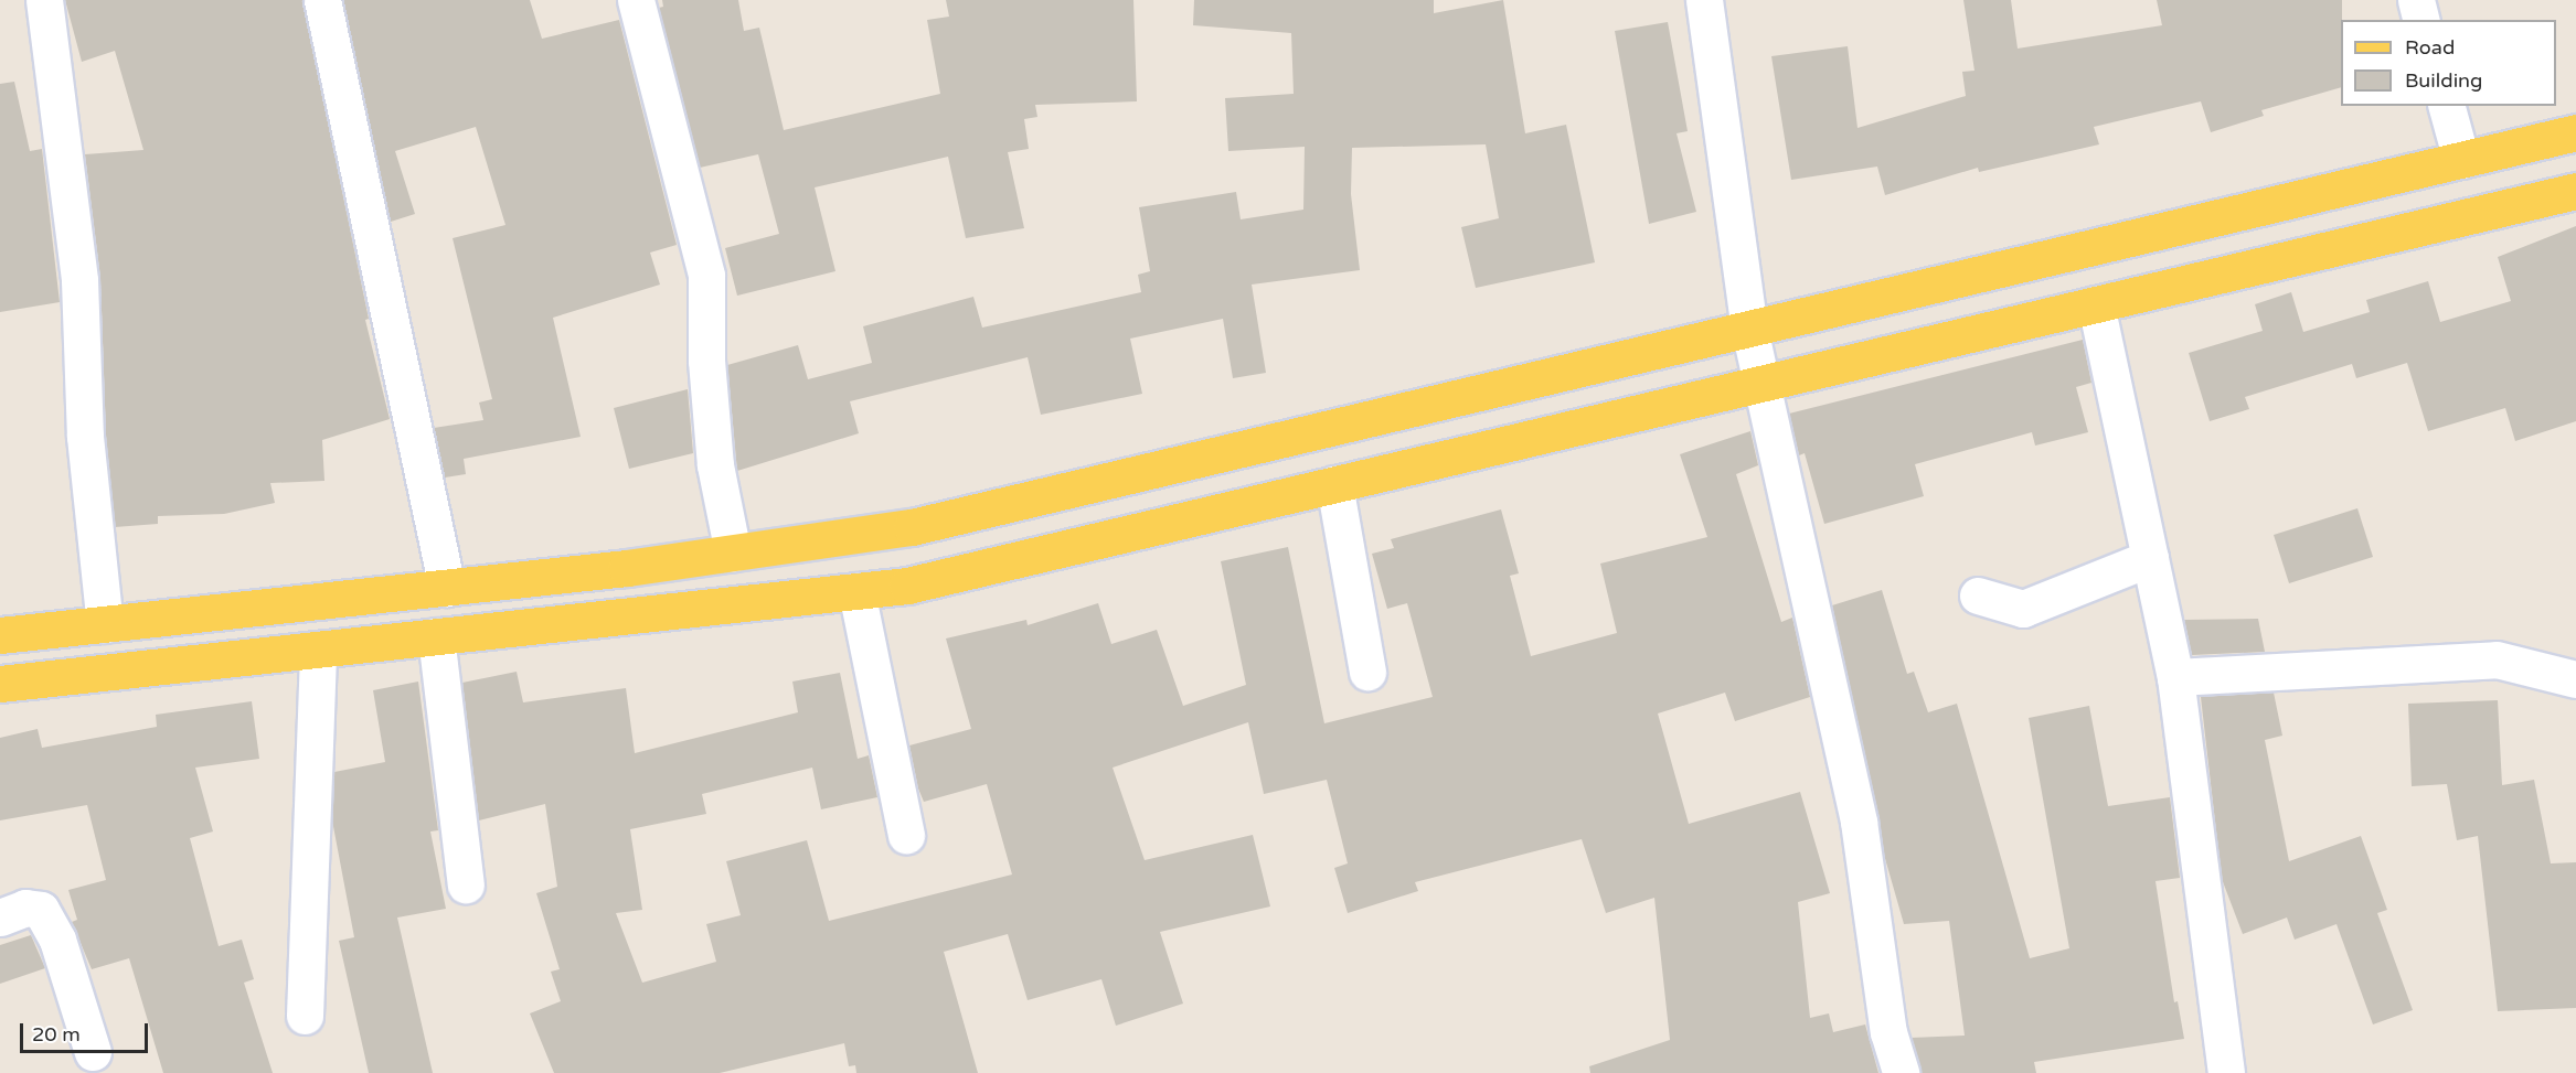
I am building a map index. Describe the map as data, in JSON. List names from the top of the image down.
{
  "legend": ["Road", "Building"],
  "scale_bar": "20 m"
}
